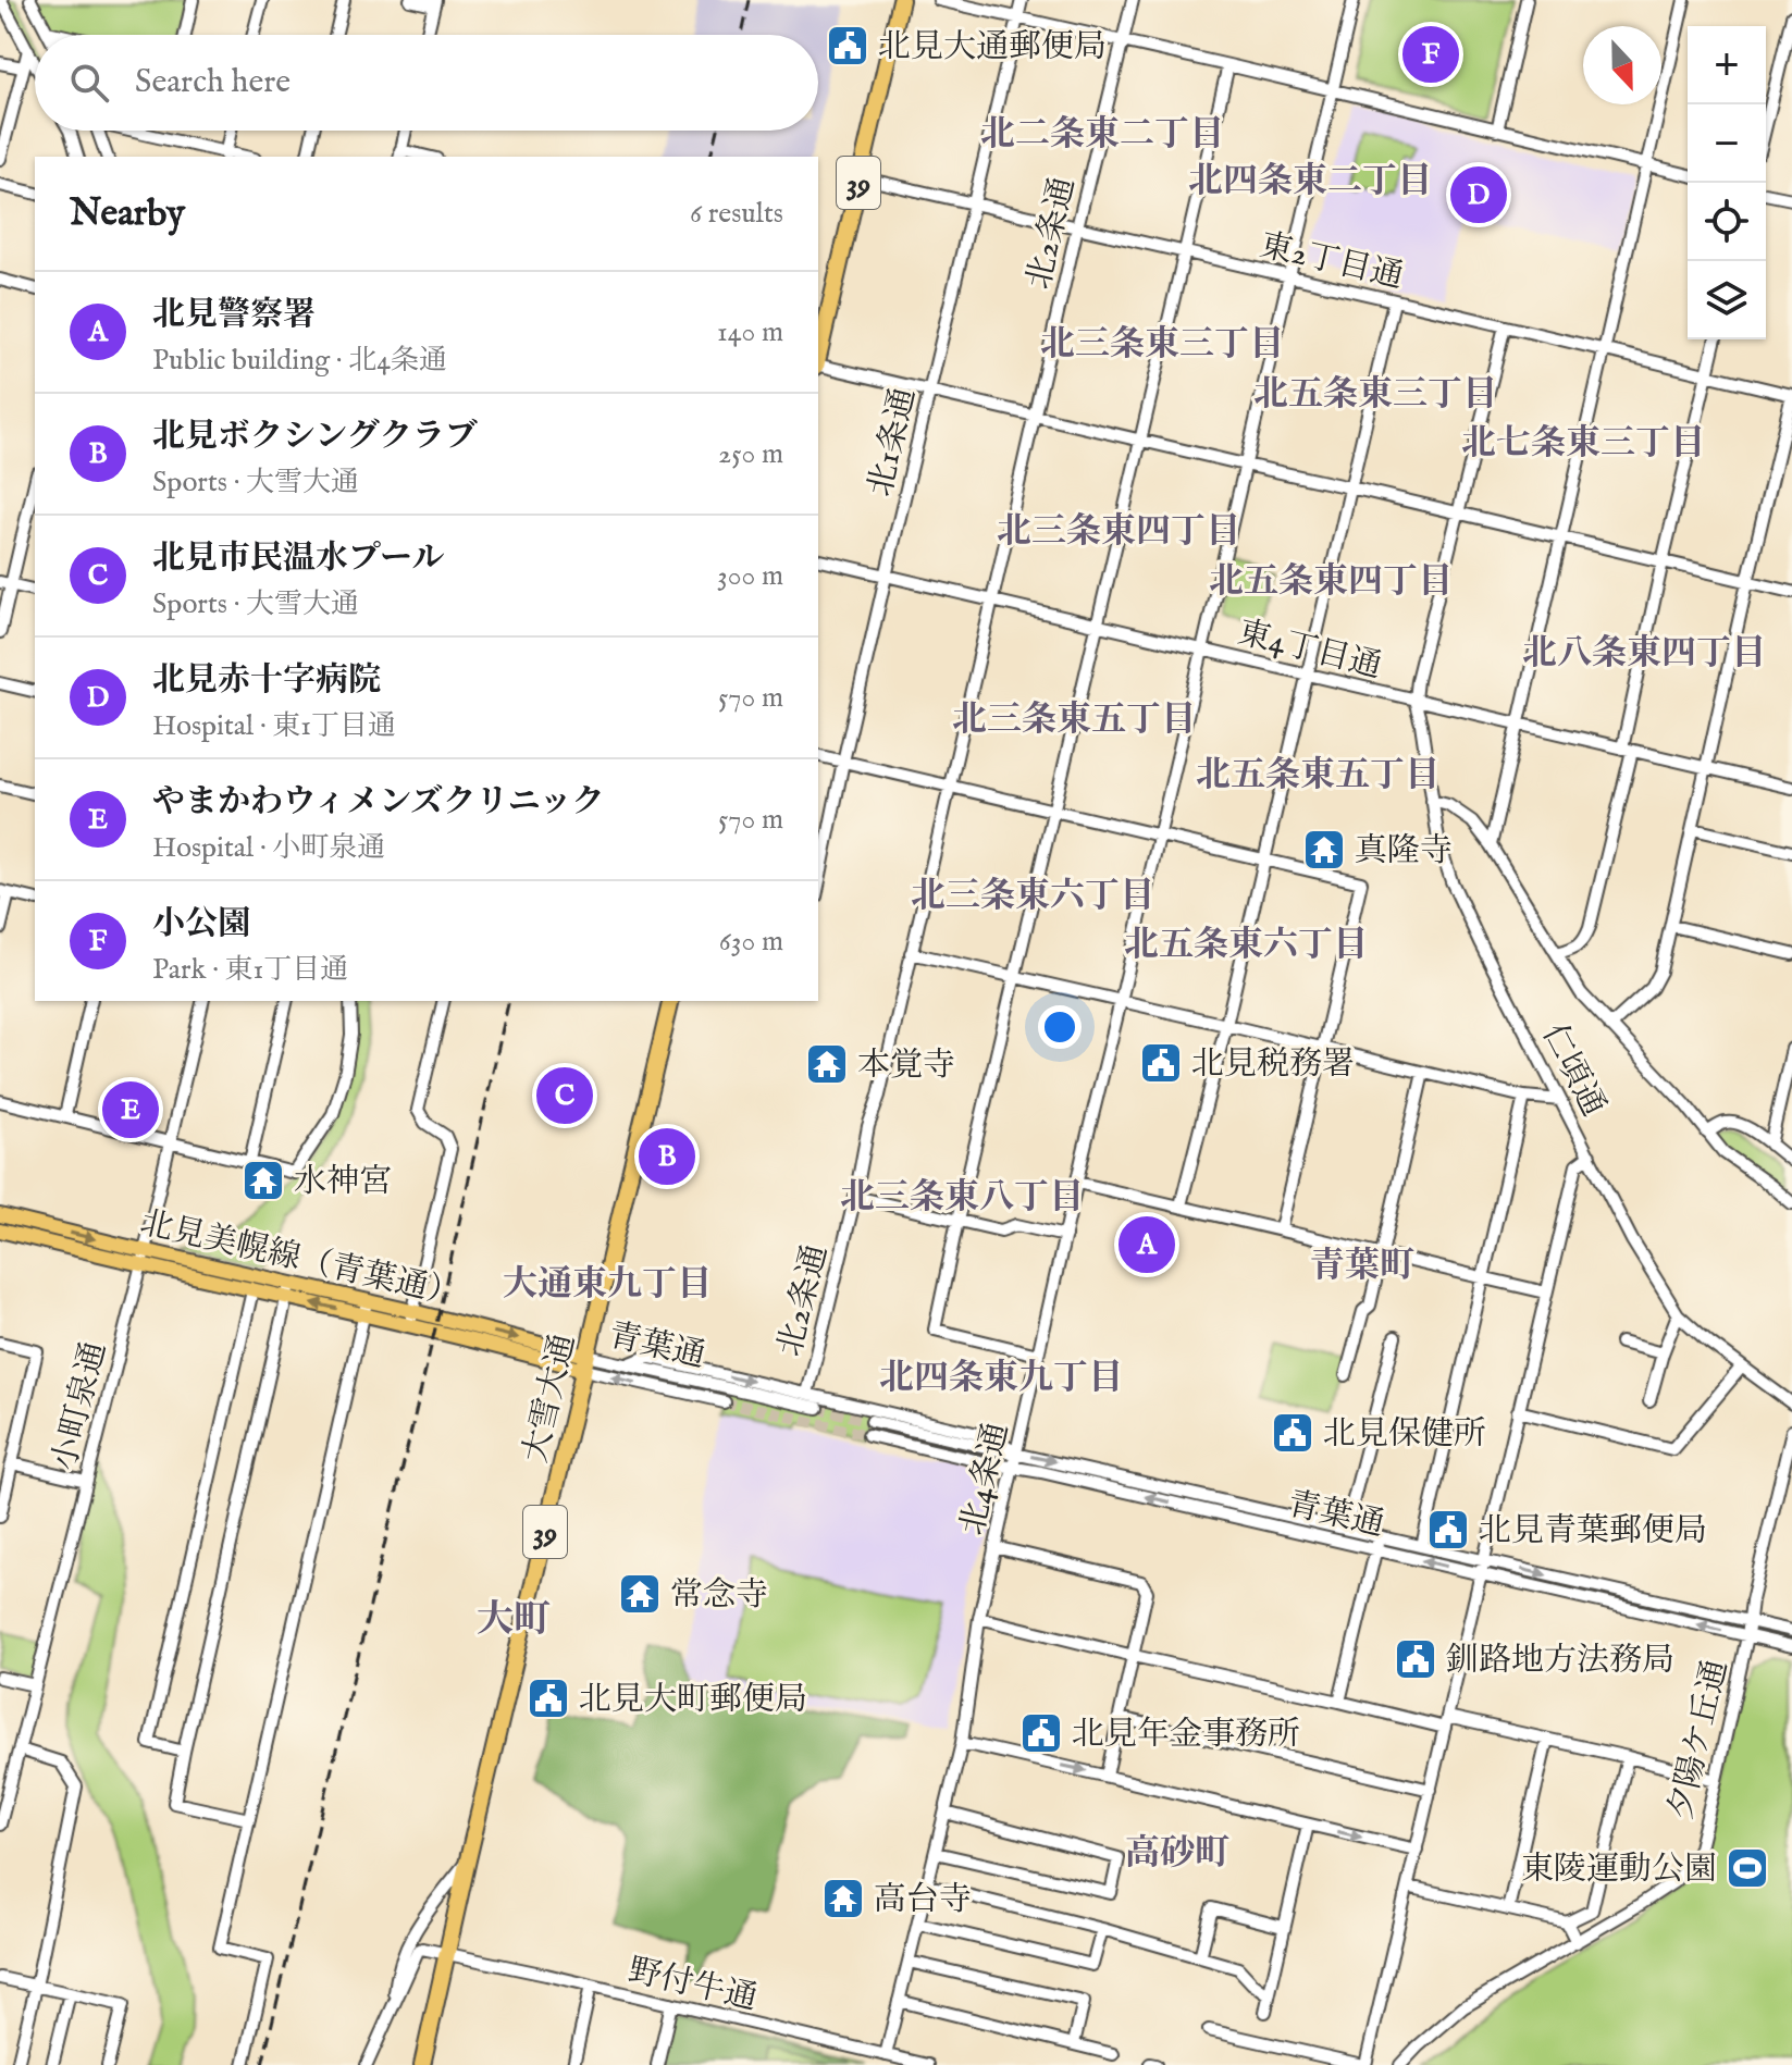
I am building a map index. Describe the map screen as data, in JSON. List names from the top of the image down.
{
  "streets": {
    "highway": ["39", "大雪大通"],
    "main road": ["北見美幌線（青葉通）"],
    "street": [
      "北2条通",
      "東2丁目通",
      "北1条通",
      "東4丁目通",
      "仁頃通",
      "青葉通",
      "小町泉通",
      "北4条通",
      "夕陽ケ丘通",
      "野付牛通"
    ]
  },
  "crossings": [
    ["39", "東2丁目通"],
    ["北2条通", "東2丁目通"],
    ["北2条通", "東4丁目通"],
    ["東2丁目通", "北1条通"],
    ["東2丁目通", "北4条通"],
    ["北1条通", "東4丁目通"],
    ["東4丁目通", "仁頃通"],
    ["東4丁目通", "北4条通"],
    ["北見美幌線（青葉通）", "青葉通"],
    ["北見美幌線（青葉通）", "大雪大通"],
    ["北見美幌線（青葉通）", "小町泉通"],
    ["青葉通", "大雪大通"],
    ["青葉通", "北4条通"],
    ["青葉通", "夕陽ケ丘通"],
    ["大雪大通", "野付牛通"],
    ["北4条通", "野付牛通"]
  ],
  "districts": [
    "北二条東二丁目",
    "北四条東二丁目",
    "北三条東三丁目",
    "北五条東三丁目",
    "北七条東三丁目",
    "北三条東四丁目",
    "北五条東四丁目",
    "北八条東四丁目",
    "北三条東五丁目",
    "北五条東五丁目",
    "北三条東六丁目",
    "北五条東六丁目",
    "北三条東八丁目",
    "青葉町",
    "大通東九丁目",
    "北四条東九丁目",
    "大町",
    "高砂町"
  ],
  "places": {
    "public building": [
      "北見大通郵便局",
      "北見税務署",
      "北見保健所",
      "北見青葉郵便局",
      "釧路地方法務局",
      "北見大町郵便局",
      "北見年金事務所"
    ],
    "temple": [
      "真隆寺",
      "本覚寺",
      "水神宮",
      "常念寺",
      "高台寺"
    ],
    "sports": ["東陵運動公園"]
  },
  "north": "bottom",
  "page": {
    "pins": [
      "F",
      "D",
      "C",
      "E",
      "B",
      "A"
    ],
    "map_buttons": ["+", "−"],
    "search": "Search here",
    "heading": ["Nearby", "6 results"],
    "list": [
      {
        "mark": "A",
        "name": "北見警察署",
        "note": "Public building · 北4条通",
        "value": "140 m"
      },
      {
        "mark": "B",
        "name": "北見ボクシングクラブ",
        "note": "Sports · 大雪大通",
        "value": "250 m"
      },
      {
        "mark": "C",
        "name": "北見市民温水プール",
        "note": "Sports · 大雪大通",
        "value": "300 m"
      },
      {
        "mark": "D",
        "name": "北見赤十字病院",
        "note": "Hospital · 東1丁目通",
        "value": "570 m"
      },
      {
        "mark": "E",
        "name": "やまかわウィメンズクリニック",
        "note": "Hospital · 小町泉通",
        "value": "570 m"
      },
      {
        "mark": "F",
        "name": "小公園",
        "note": "Park · 東1丁目通",
        "value": "630 m"
      }
    ]
  }
}
